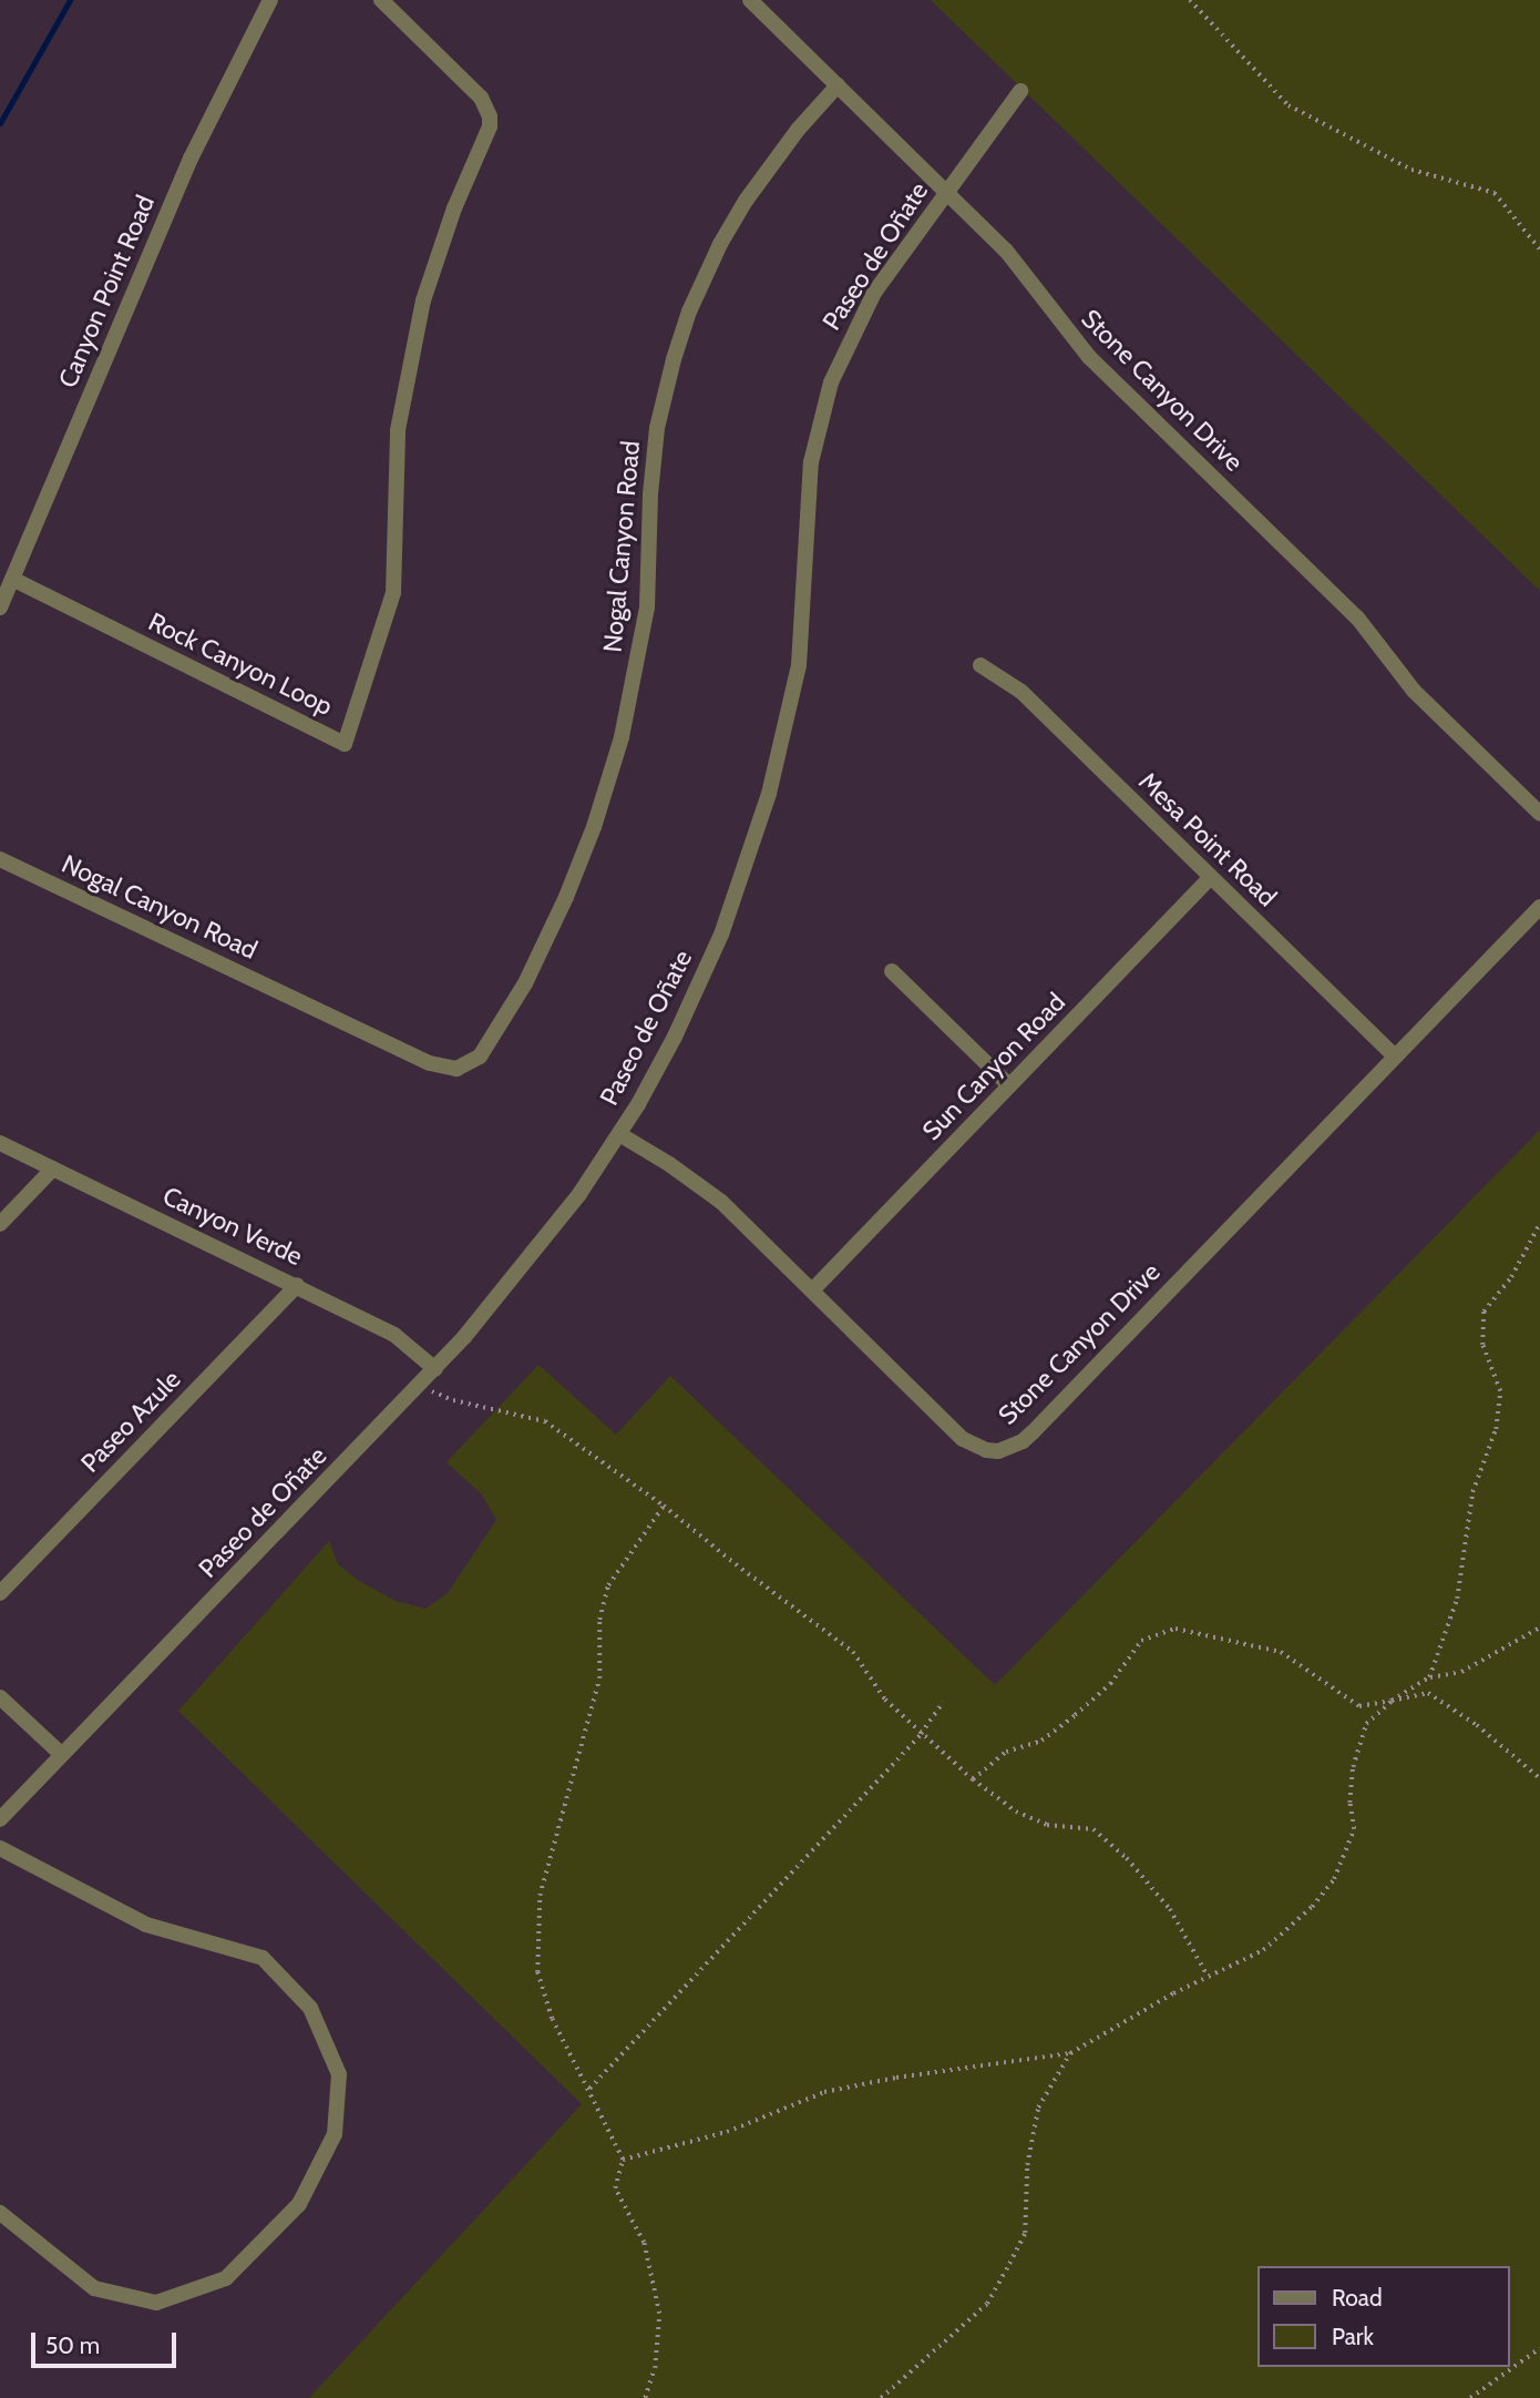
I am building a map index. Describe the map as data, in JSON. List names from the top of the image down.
{
  "streets": {
    "street": [
      "Paseo de Oñate",
      "Canyon Point Road",
      "Stone Canyon Drive",
      "Nogal Canyon Road",
      "Rock Canyon Loop",
      "Mesa Point Road",
      "Sun Canyon Road",
      "Canyon Verde",
      "Paseo Azule"
    ]
  },
  "crossings": [
    ["Paseo de Oñate", "Stone Canyon Drive"],
    ["Paseo de Oñate", "Canyon Verde"],
    ["Canyon Point Road", "Rock Canyon Loop"],
    ["Stone Canyon Drive", "Nogal Canyon Road"],
    ["Stone Canyon Drive", "Mesa Point Road"],
    ["Stone Canyon Drive", "Sun Canyon Road"],
    ["Mesa Point Road", "Sun Canyon Road"],
    ["Canyon Verde", "Paseo Azule"]
  ],
  "legend": ["Road", "Park"],
  "scale_bar": "50 m"
}
